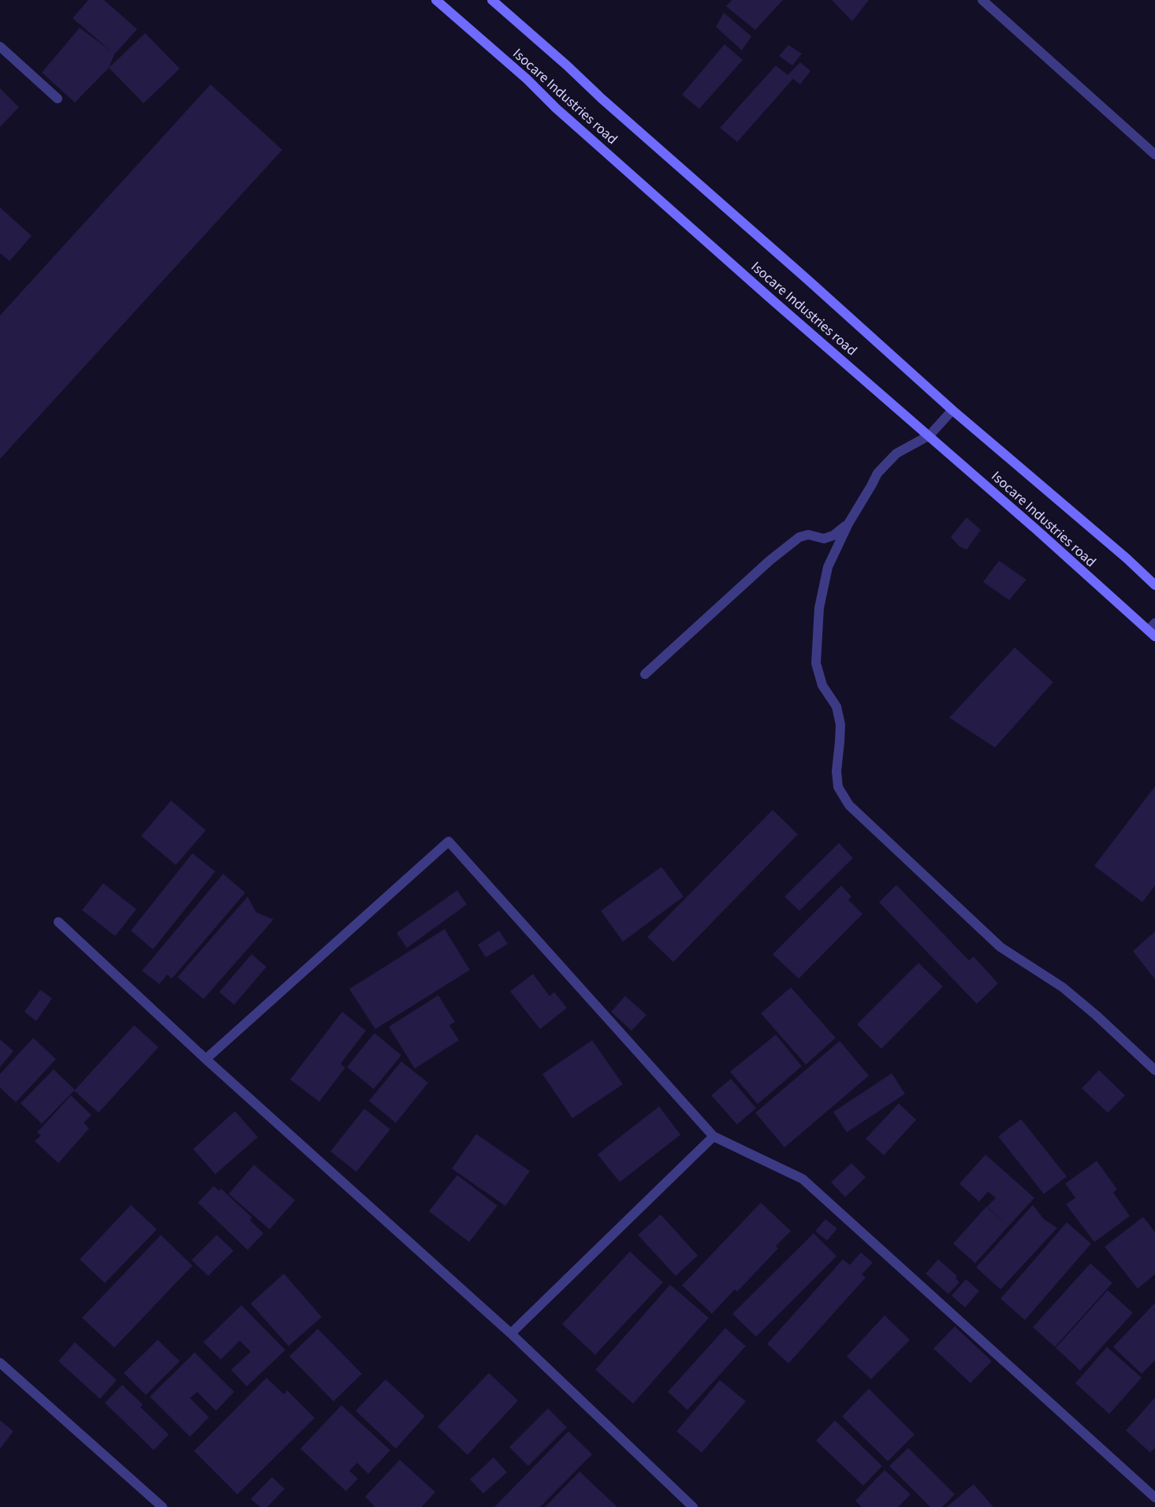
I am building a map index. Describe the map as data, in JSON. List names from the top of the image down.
{
  "streets": {
    "street": ["Isocare Industries road"]
  }
}
